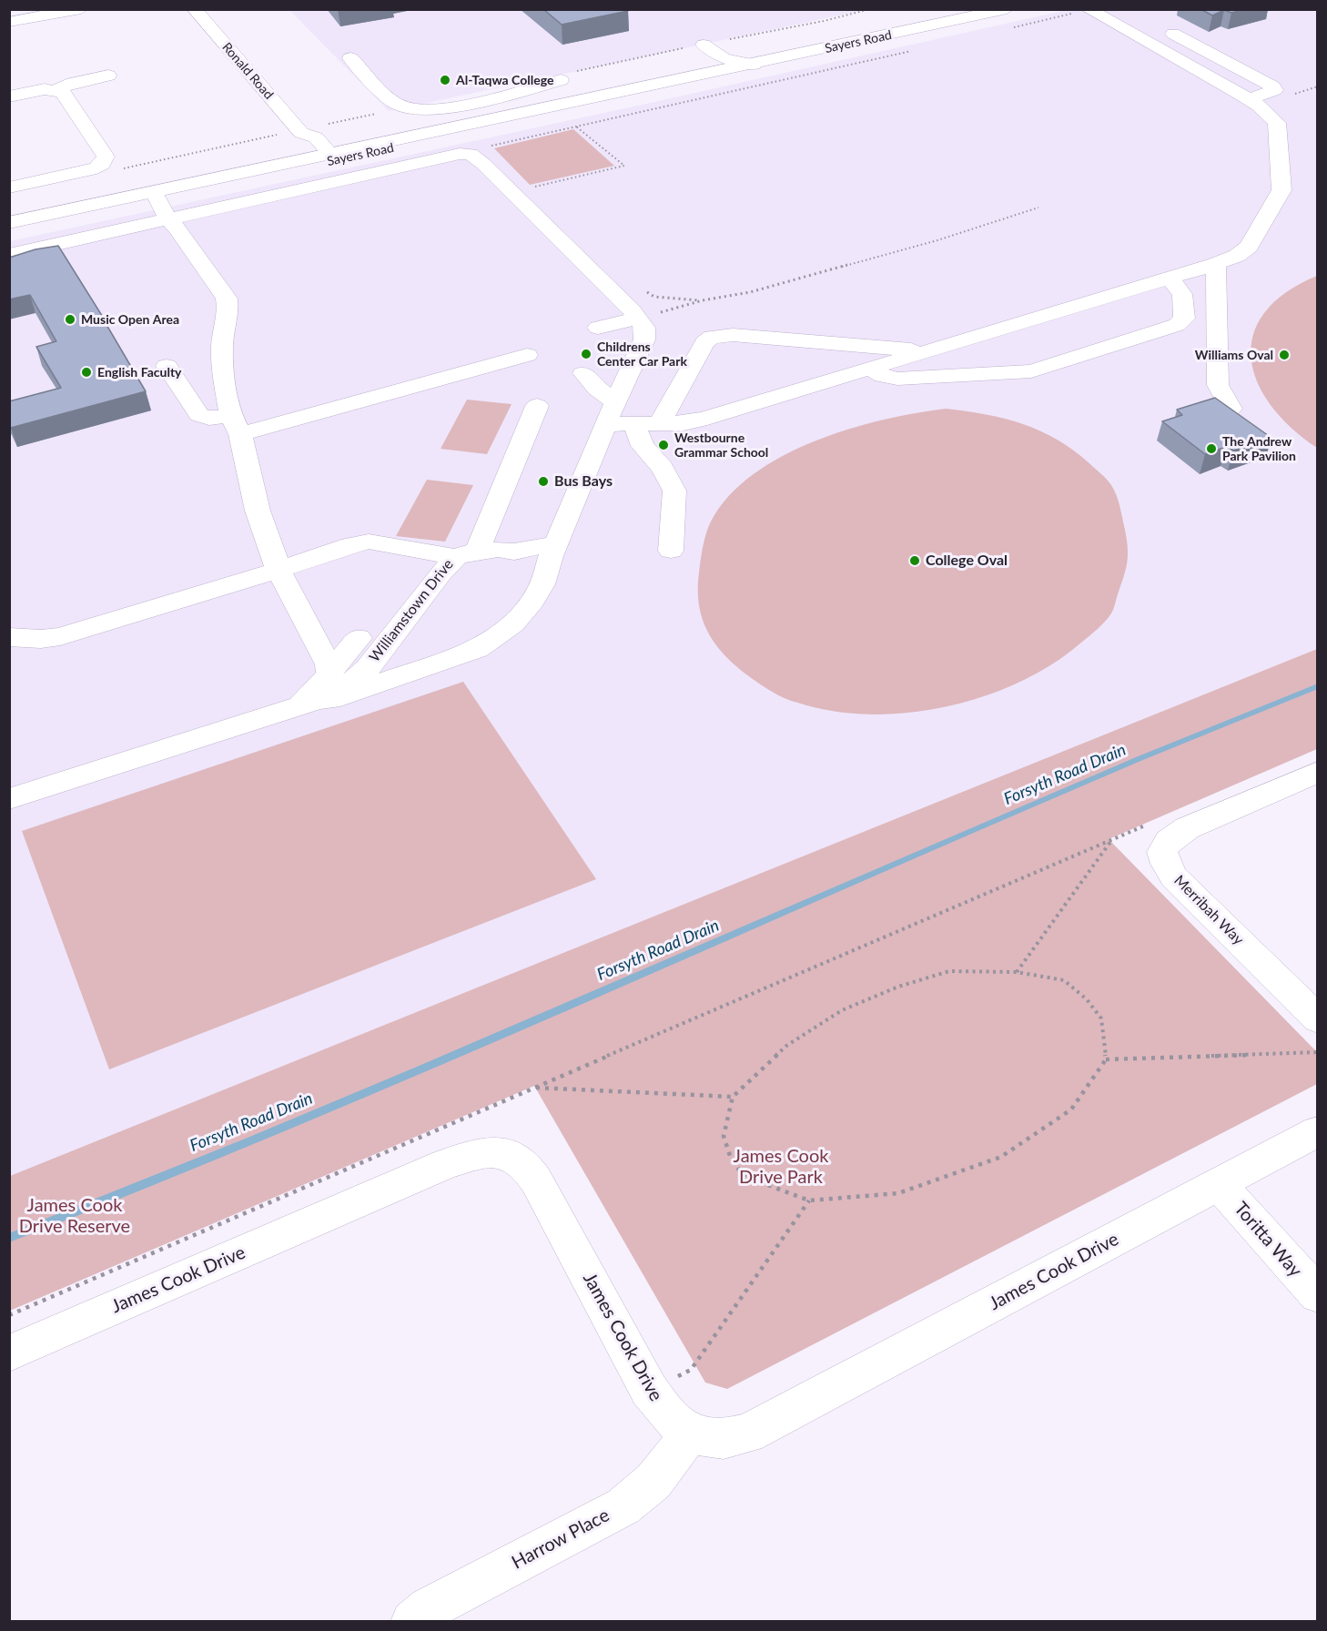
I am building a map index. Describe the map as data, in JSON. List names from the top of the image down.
{
  "streets": {
    "street": [
      "Sayers Road",
      "Ronald Road",
      "Williamstown Drive",
      "Merribah Way",
      "Toritta Way",
      "James Cook Drive",
      "Harrow Place"
    ]
  },
  "crossings": [
    ["Sayers Road", "Ronald Road"],
    ["Toritta Way", "James Cook Drive"],
    ["James Cook Drive", "Harrow Place"]
  ],
  "water": ["Forsyth Road Drain"],
  "parks": ["James Cook Drive Park", "James Cook Drive Reserve"],
  "places": [
    "Al-Taqwa College",
    "Music Open Area",
    "Childrens Center Car Park",
    "Williams Oval",
    "English Faculty",
    "Westbourne Grammar School",
    "The Andrew Park Pavilion",
    "Bus Bays",
    "College Oval"
  ]
}
